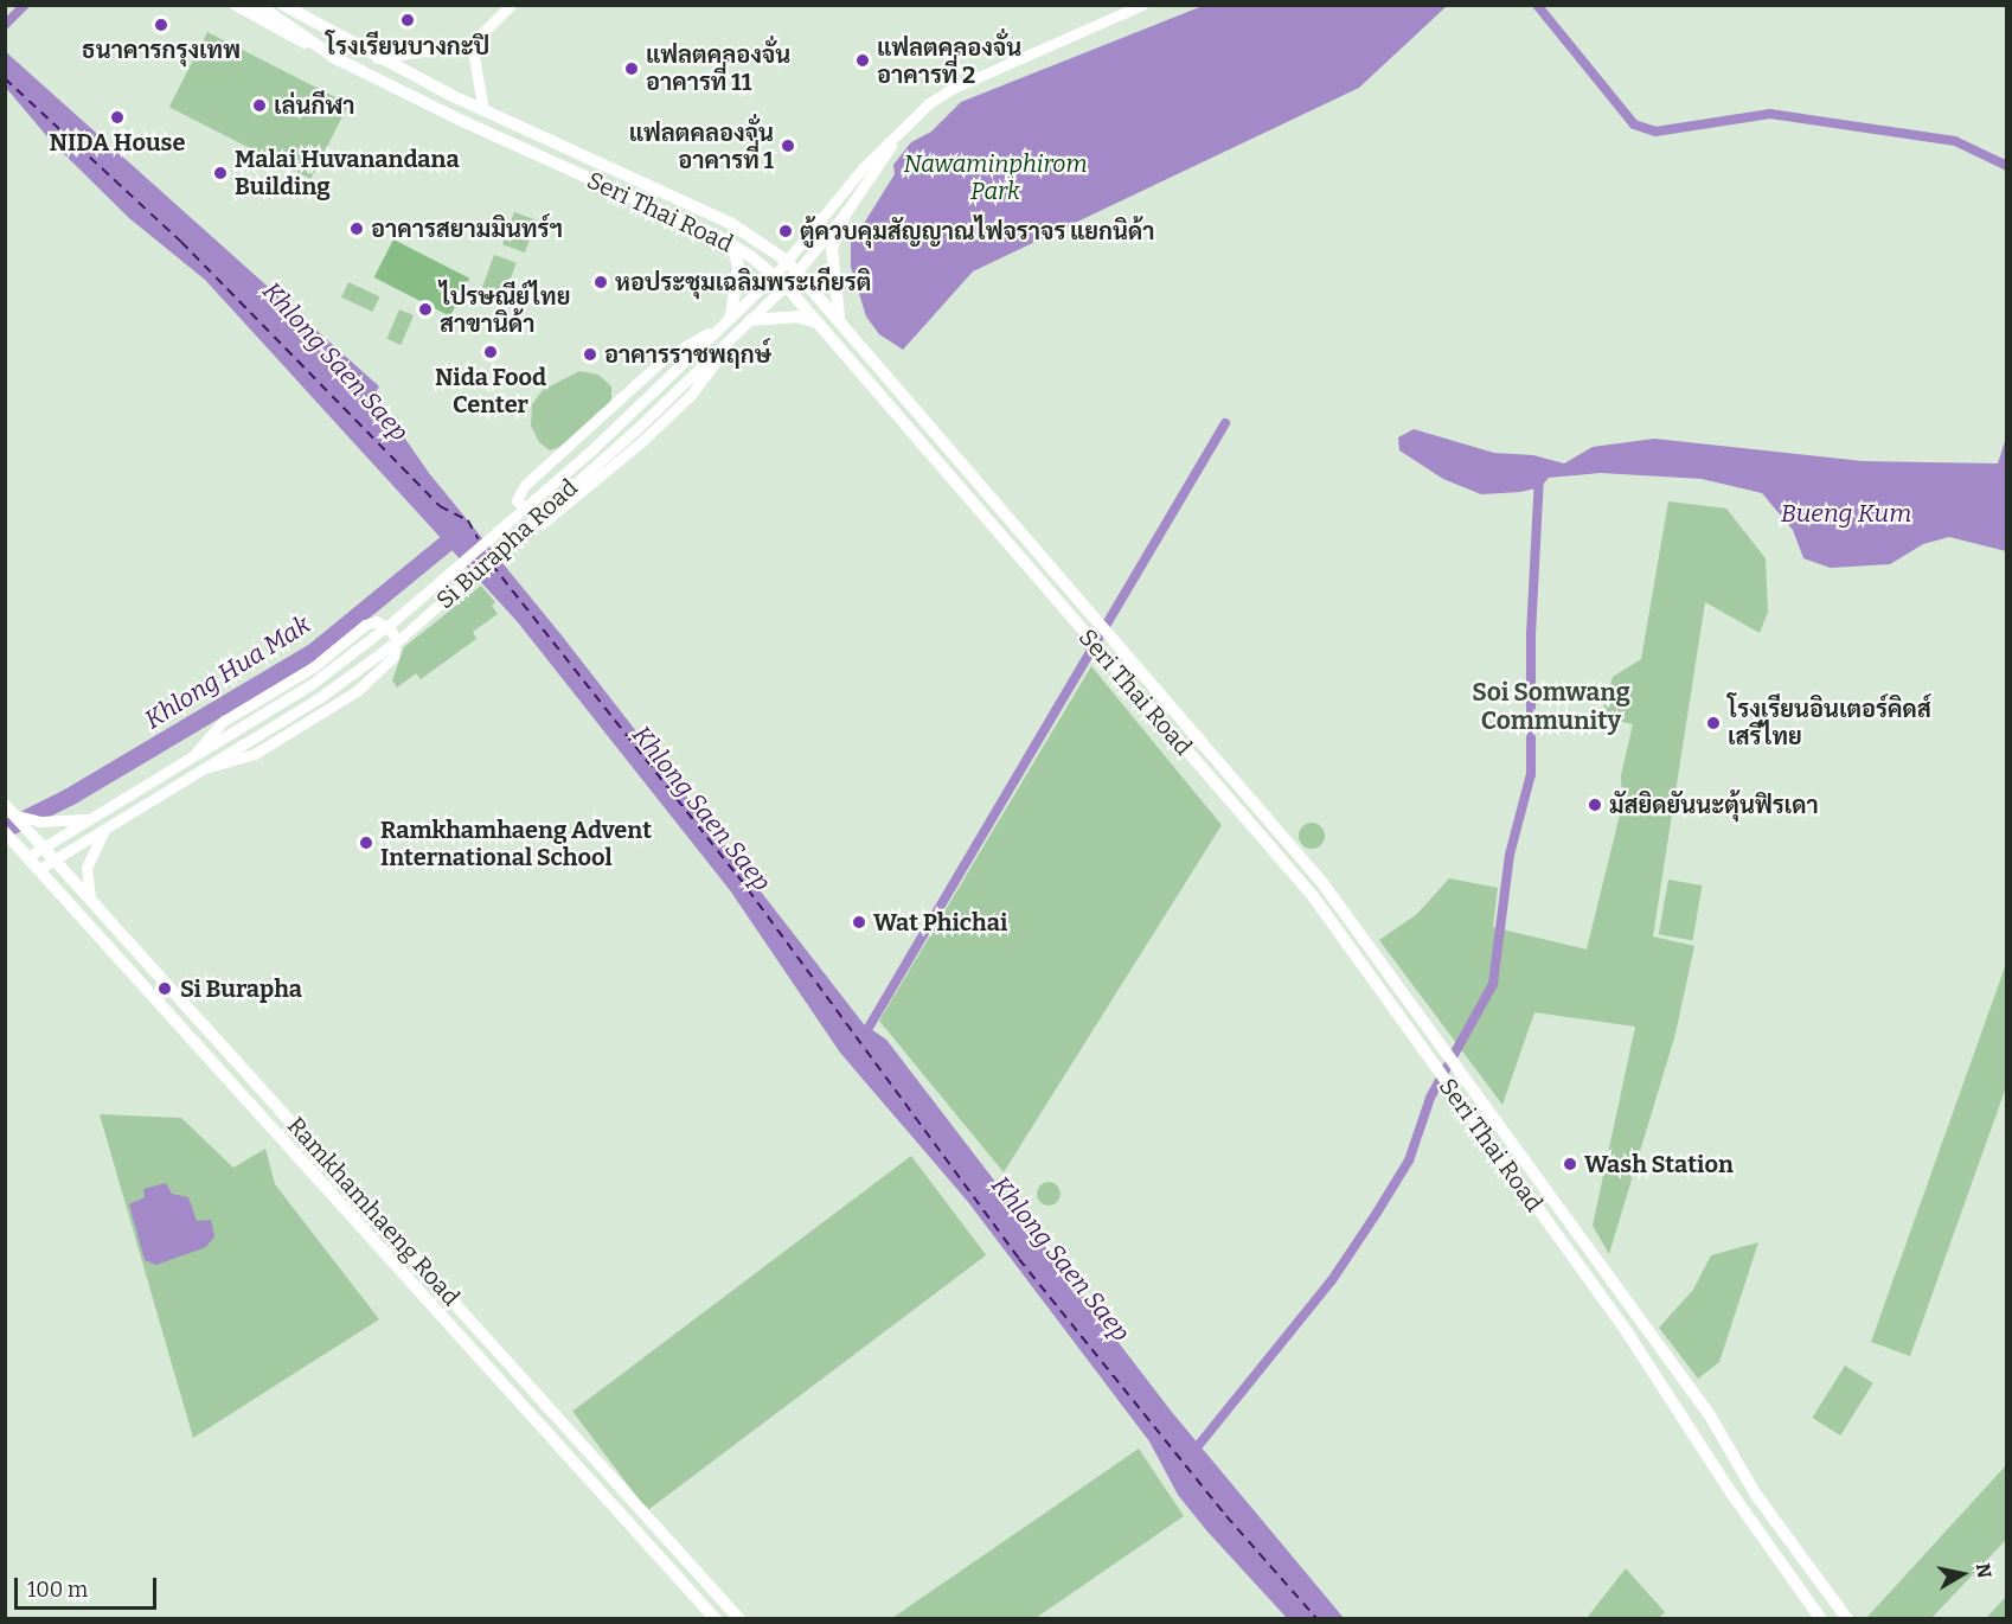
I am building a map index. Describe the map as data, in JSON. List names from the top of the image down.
{
  "streets": {
    "main road": ["Seri Thai Road", "Ramkhamhaeng Road"],
    "street": ["Si Burapha Road"]
  },
  "crossings": [
    ["Seri Thai Road", "Si Burapha Road"],
    ["Si Burapha Road", "Ramkhamhaeng Road"]
  ],
  "districts": ["Soi Somwang Community"],
  "water": ["Khlong Saen Saep", "Bueng Kum", "Khlong Hua Mak"],
  "parks": ["Nawaminphirom Park"],
  "places": [
    "โรงเรียนบางกะปิ",
    "ธนาคารกรุงเทพ",
    "แฟลตคลองจั่น อาคารที่ 2",
    "แฟลตคลองจั่น อาคารที่ 11",
    "เล่นกีฬา",
    "NIDA House",
    "แฟลตคลองจั่น อาคารที่ 1",
    "Malai Huvanandana Building",
    "อาคารสยามมินทร์ฯ",
    "ตู้ควบคุมสัญญาณไฟจราจร แยกนิด้า",
    "หอประชุมเฉลิมพระเกียรติ",
    "ไปรษณีย์ไทย สาขานิด้า",
    "Nida Food Center",
    "อาคารราชพฤกษ์",
    "โรงเรียนอินเตอร์คิดส์ เสรีไทย",
    "มัสยิดยันนะตุ้นฟิรเดา",
    "Ramkhamhaeng Advent International School",
    "Wat Phichai",
    "Si Burapha",
    "Wash Station"
  ],
  "scale_bar": "100 m",
  "north": "right"
}
